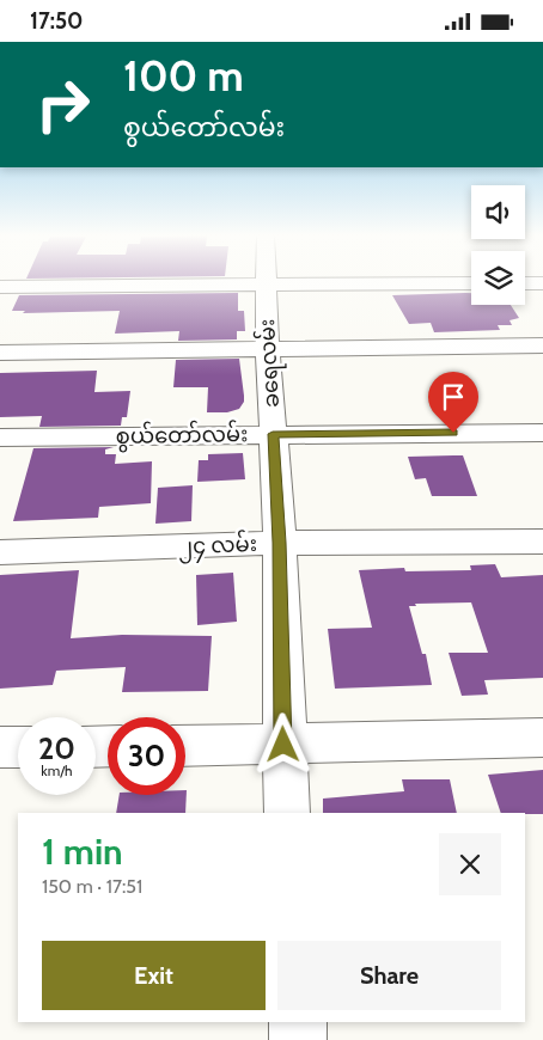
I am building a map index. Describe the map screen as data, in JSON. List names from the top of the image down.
{
  "streets": {
    "street": ["ခရေလမ်း", "စွယ်တော်လမ်း", "၂၄ လမ်း"]
  },
  "crossings": [
    ["ခရေလမ်း", "စွယ်တော်လမ်း"],
    ["ခရေလမ်း", "၂၄ လမ်း"]
  ],
  "page": {
    "status": "17:50",
    "turn": ["100 m", "စွယ်တော်လမ်း"],
    "speed": "20 km/h",
    "limit": "30",
    "heading": ["1 min", "150 m · 17:51"],
    "buttons": ["Exit", "Share"]
  }
}
